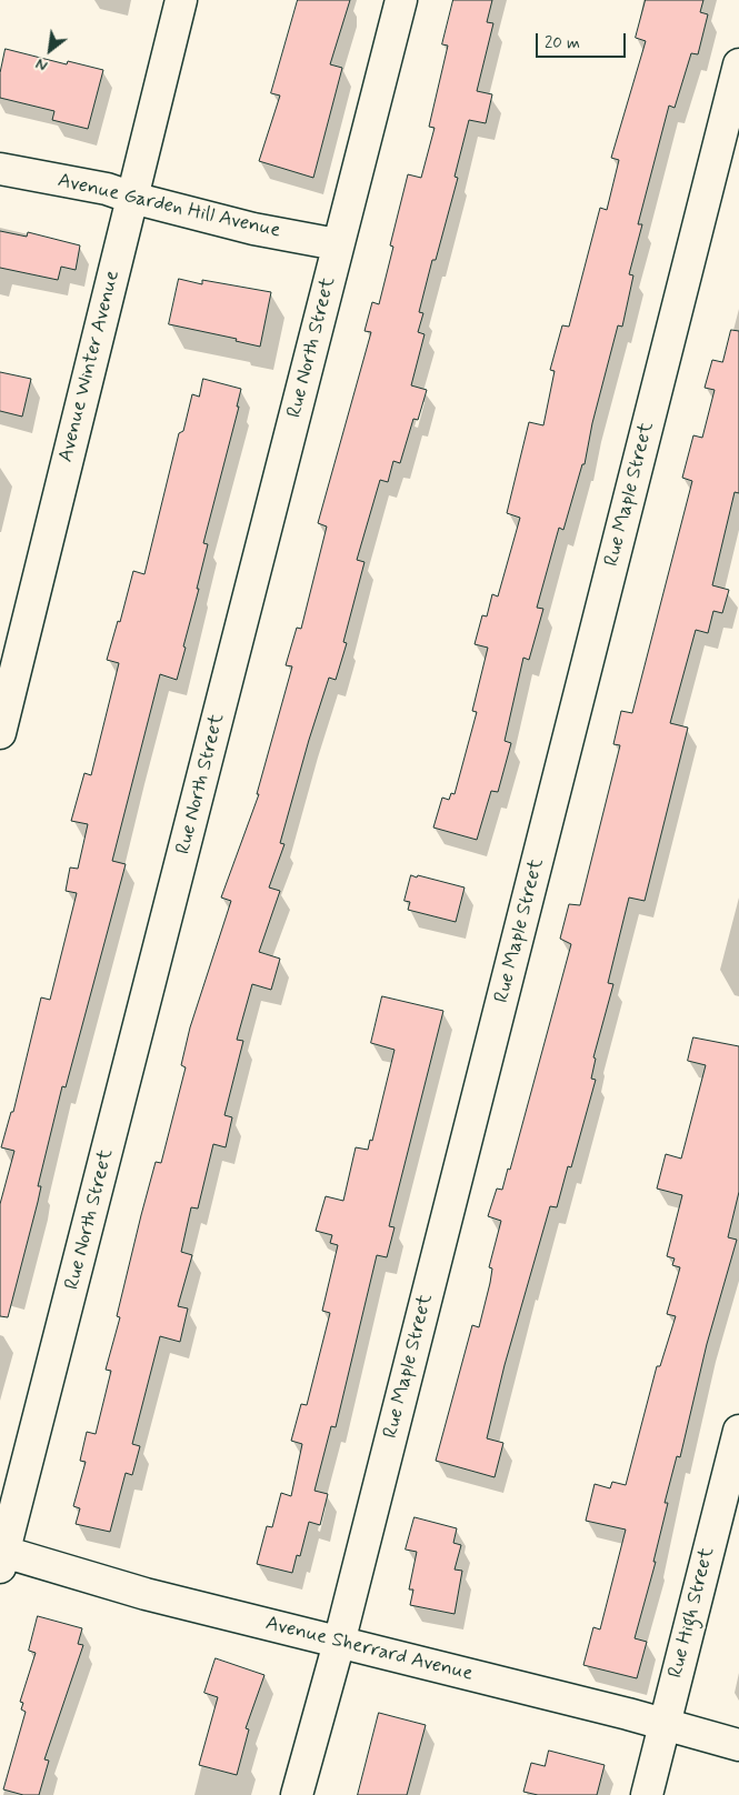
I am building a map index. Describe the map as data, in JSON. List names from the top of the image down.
{
  "streets": {
    "street": [
      "Avenue Garden Hill Avenue",
      "Rue North Street",
      "Avenue Winter Avenue",
      "Rue Maple Street",
      "Rue High Street",
      "Avenue Sherrard Avenue"
    ]
  },
  "crossings": [
    ["Avenue Garden Hill Avenue", "Rue North Street"],
    ["Avenue Garden Hill Avenue", "Avenue Winter Avenue"],
    ["Rue North Street", "Avenue Sherrard Avenue"],
    ["Rue Maple Street", "Avenue Sherrard Avenue"],
    ["Rue High Street", "Avenue Sherrard Avenue"]
  ],
  "scale_bar": "20 m",
  "north": "bottom left"
}
